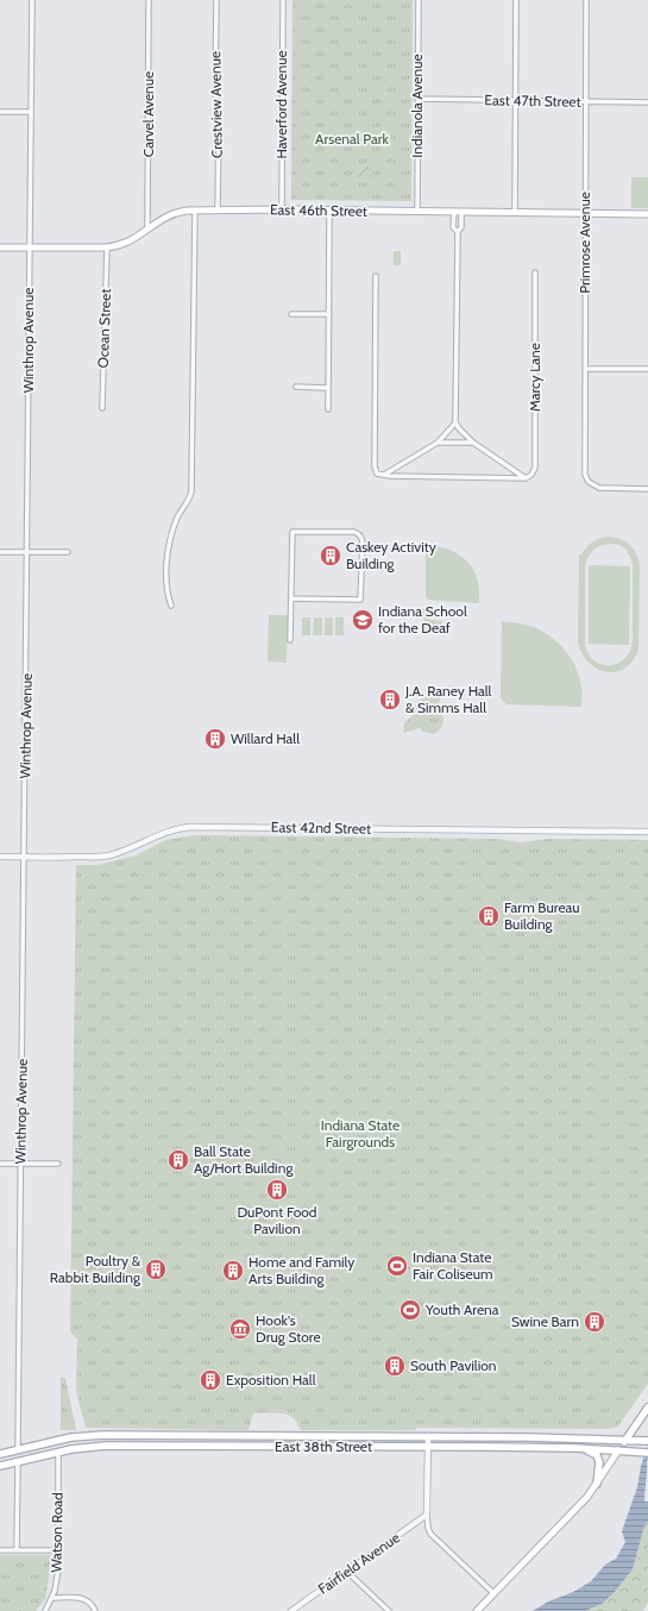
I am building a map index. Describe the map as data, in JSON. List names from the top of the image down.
{
  "streets": {
    "main road": ["East 46th Street", "East 38th Street"],
    "street": [
      "East 47th Street",
      "Crestview Avenue",
      "Haverford Avenue",
      "Indianola Avenue",
      "Carvel Avenue",
      "Primrose Avenue",
      "Ocean Street",
      "Winthrop Avenue",
      "Marcy Lane",
      "East 42nd Street",
      "Watson Road",
      "Fairfield Avenue"
    ]
  },
  "crossings": [
    ["East 47th Street", "Indianola Avenue"],
    ["East 47th Street", "Primrose Avenue"],
    ["Crestview Avenue", "East 46th Street"],
    ["Haverford Avenue", "East 46th Street"],
    ["Indianola Avenue", "East 46th Street"],
    ["Carvel Avenue", "East 46th Street"],
    ["East 46th Street", "Primrose Avenue"],
    ["East 46th Street", "Ocean Street"],
    ["East 46th Street", "Winthrop Avenue"],
    ["Winthrop Avenue", "East 42nd Street"],
    ["Winthrop Avenue", "East 38th Street"],
    ["East 38th Street", "Watson Road"]
  ],
  "parks": ["Arsenal Park", "Indiana State Fairgrounds"],
  "places": {
    "building": [
      "Caskey Activity Building",
      "J.A. Raney Hall & Simms Hall",
      "Willard Hall",
      "Farm Bureau Building",
      "Ball State Ag/Hort Building",
      "DuPont Food Pavilion",
      "Poultry & Rabbit Building",
      "Home and Family Arts Building",
      "Swine Barn",
      "South Pavilion",
      "Exposition Hall"
    ],
    "school or university": ["Indiana School for the Deaf"],
    "sports": ["Indiana State Fair Coliseum", "Youth Arena"],
    "museum": ["Hook's Drug Store"]
  }
}
